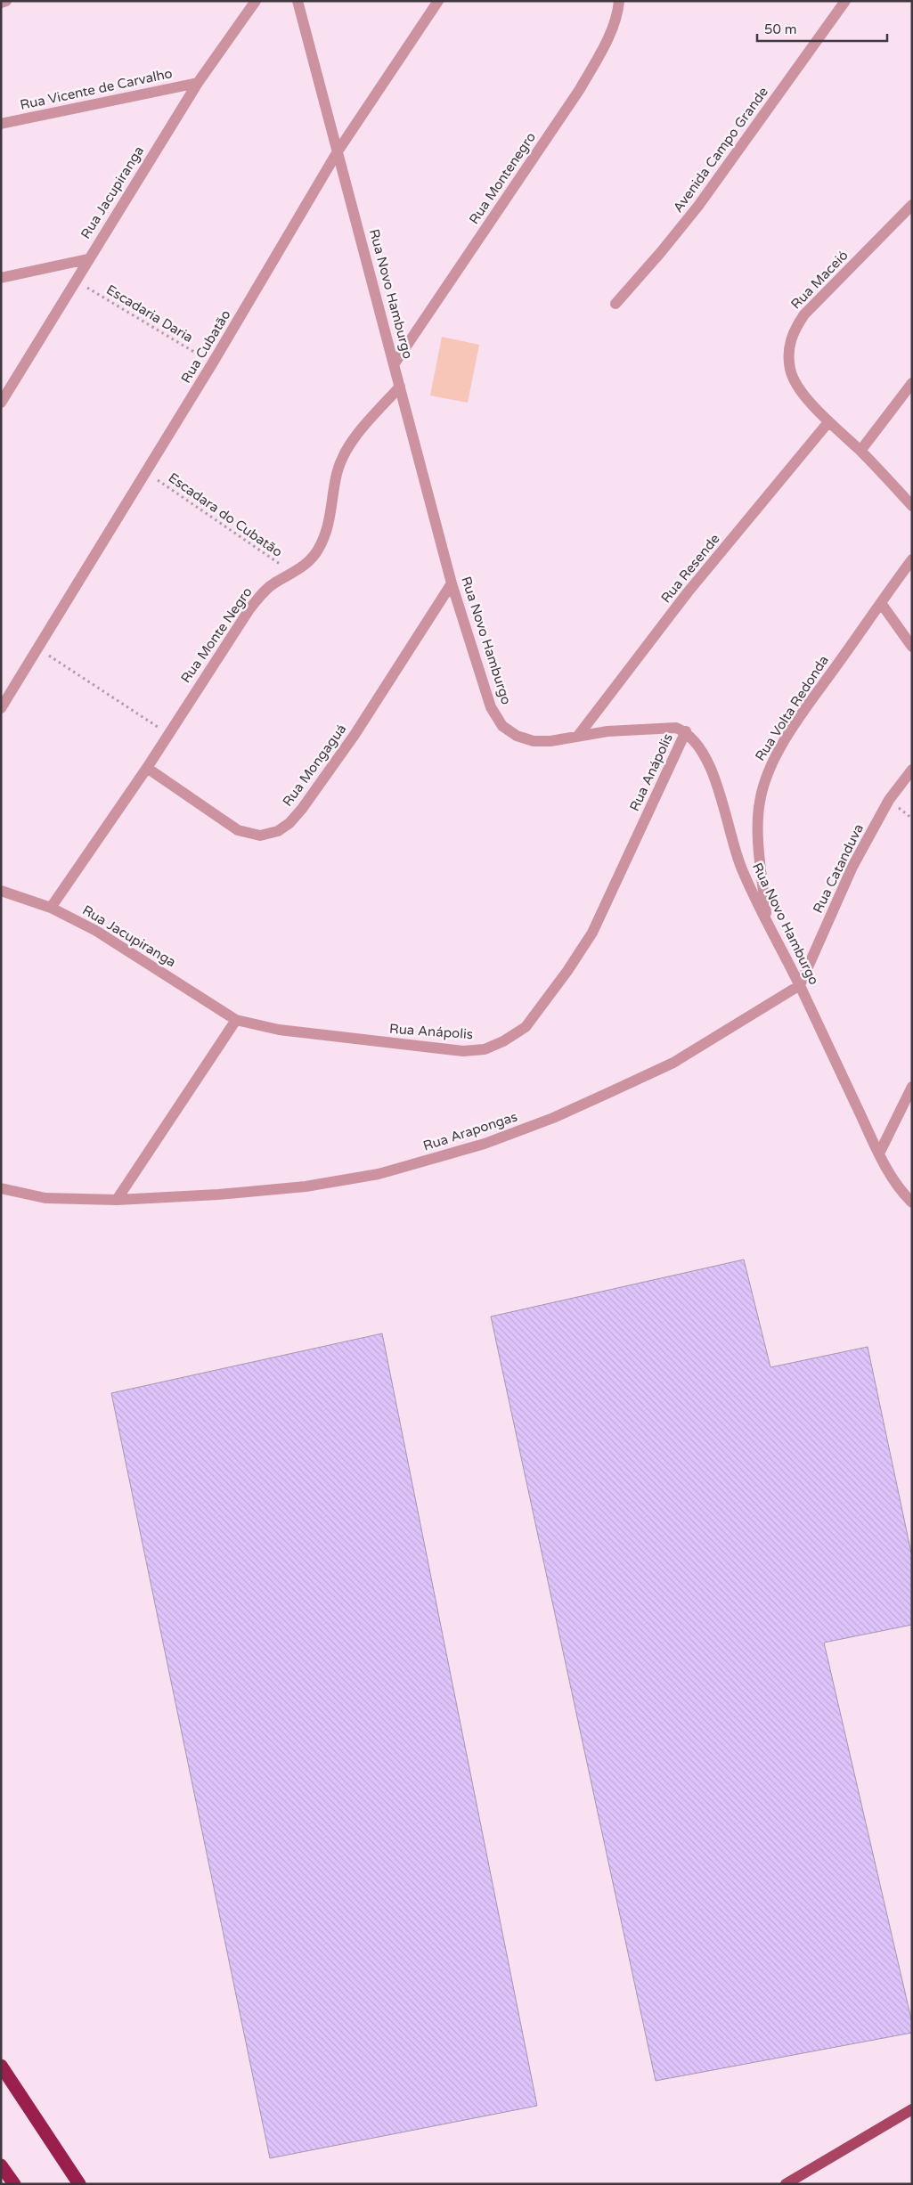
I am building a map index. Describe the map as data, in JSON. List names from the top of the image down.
{
  "streets": {
    "street": [
      "Rua Vicente de Carvalho",
      "Avenida Campo Grande",
      "Rua Montenegro",
      "Rua Jacupiranga",
      "Rua Maceió",
      "Rua Novo Hamburgo",
      "Rua Cubatão",
      "Rua Resende",
      "Rua Monte Negro",
      "Rua Volta Redonda",
      "Rua Mongaguá",
      "Rua Anápolis",
      "Rua Catanduva",
      "Rua Arapongas"
    ],
    "path": ["Escadaria Daria", "Escadara do Cubatão"]
  },
  "crossings": [
    ["Rua Vicente de Carvalho", "Rua Jacupiranga"],
    ["Rua Montenegro", "Rua Novo Hamburgo"],
    ["Rua Jacupiranga", "Escadaria Daria"],
    ["Rua Jacupiranga", "Rua Monte Negro"],
    ["Rua Jacupiranga", "Rua Anápolis"],
    ["Rua Maceió", "Rua Resende"],
    ["Rua Novo Hamburgo", "Rua Cubatão"],
    ["Rua Novo Hamburgo", "Rua Resende"],
    ["Rua Novo Hamburgo", "Rua Monte Negro"],
    ["Rua Novo Hamburgo", "Rua Volta Redonda"],
    ["Rua Novo Hamburgo", "Rua Mongaguá"],
    ["Rua Novo Hamburgo", "Rua Anápolis"],
    ["Rua Novo Hamburgo", "Rua Catanduva"],
    ["Rua Novo Hamburgo", "Rua Arapongas"],
    ["Escadaria Daria", "Rua Cubatão"],
    ["Rua Cubatão", "Escadara do Cubatão"],
    ["Escadara do Cubatão", "Rua Monte Negro"],
    ["Rua Monte Negro", "Rua Mongaguá"],
    ["Rua Catanduva", "Rua Arapongas"]
  ],
  "scale_bar": "50 m"
}
